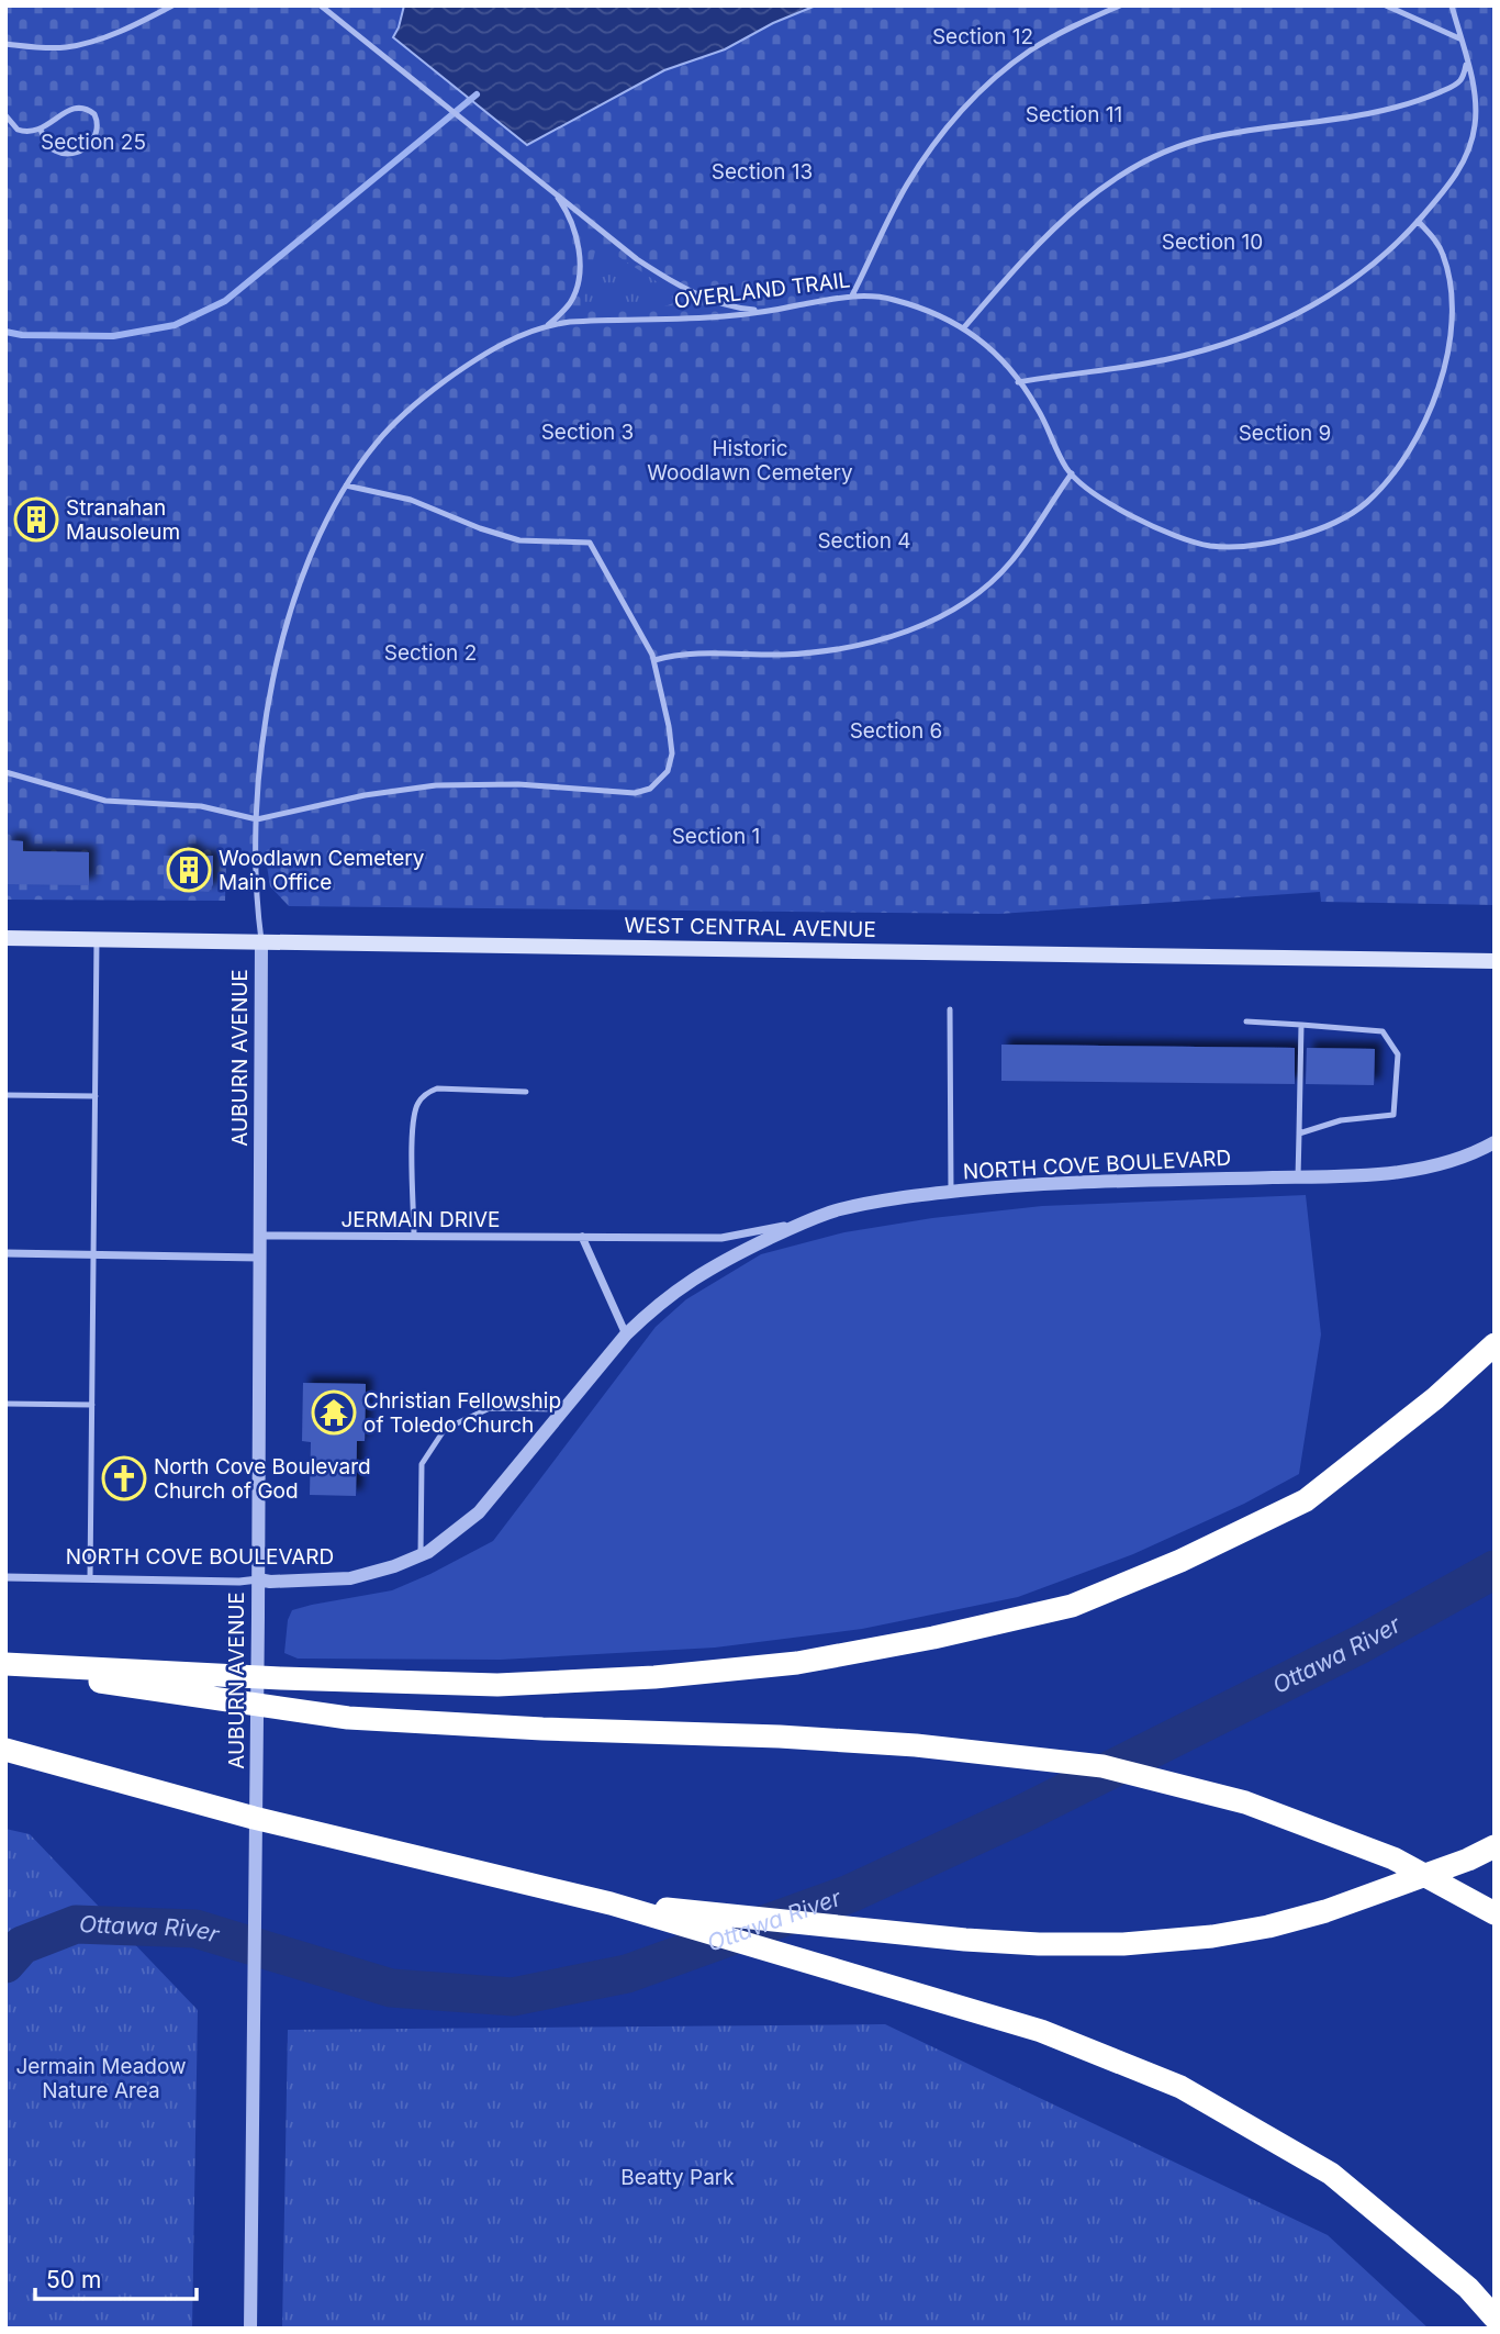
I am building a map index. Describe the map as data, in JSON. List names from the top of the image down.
{
  "streets": {
    "main road": ["WEST CENTRAL AVENUE"],
    "street": ["AUBURN AVENUE", "NORTH COVE BOULEVARD", "JERMAIN DRIVE"],
    "lane": ["OVERLAND TRAIL"]
  },
  "crossings": [
    ["OVERLAND TRAIL", "WEST CENTRAL AVENUE"],
    ["OVERLAND TRAIL", "AUBURN AVENUE"],
    ["WEST CENTRAL AVENUE", "AUBURN AVENUE"],
    ["AUBURN AVENUE", "NORTH COVE BOULEVARD"],
    ["AUBURN AVENUE", "JERMAIN DRIVE"],
    ["NORTH COVE BOULEVARD", "JERMAIN DRIVE"]
  ],
  "water": ["Ottawa River"],
  "parks": [
    "Section 12",
    "Section 11",
    "Section 25",
    "Section 13",
    "Section 10",
    "Section 3",
    "Section 9",
    "Historic Woodlawn Cemetery",
    "Section 4",
    "Section 2",
    "Section 6",
    "Section 1",
    "Jermain Meadow Nature Area",
    "Beatty Park"
  ],
  "places": {
    "building": ["Stranahan Mausoleum", "Woodlawn Cemetery Main Office"],
    "temple": ["Christian Fellowship of Toledo Church"],
    "church": ["North Cove Boulevard Church of God"]
  },
  "scale_bar": "50 m"
}
